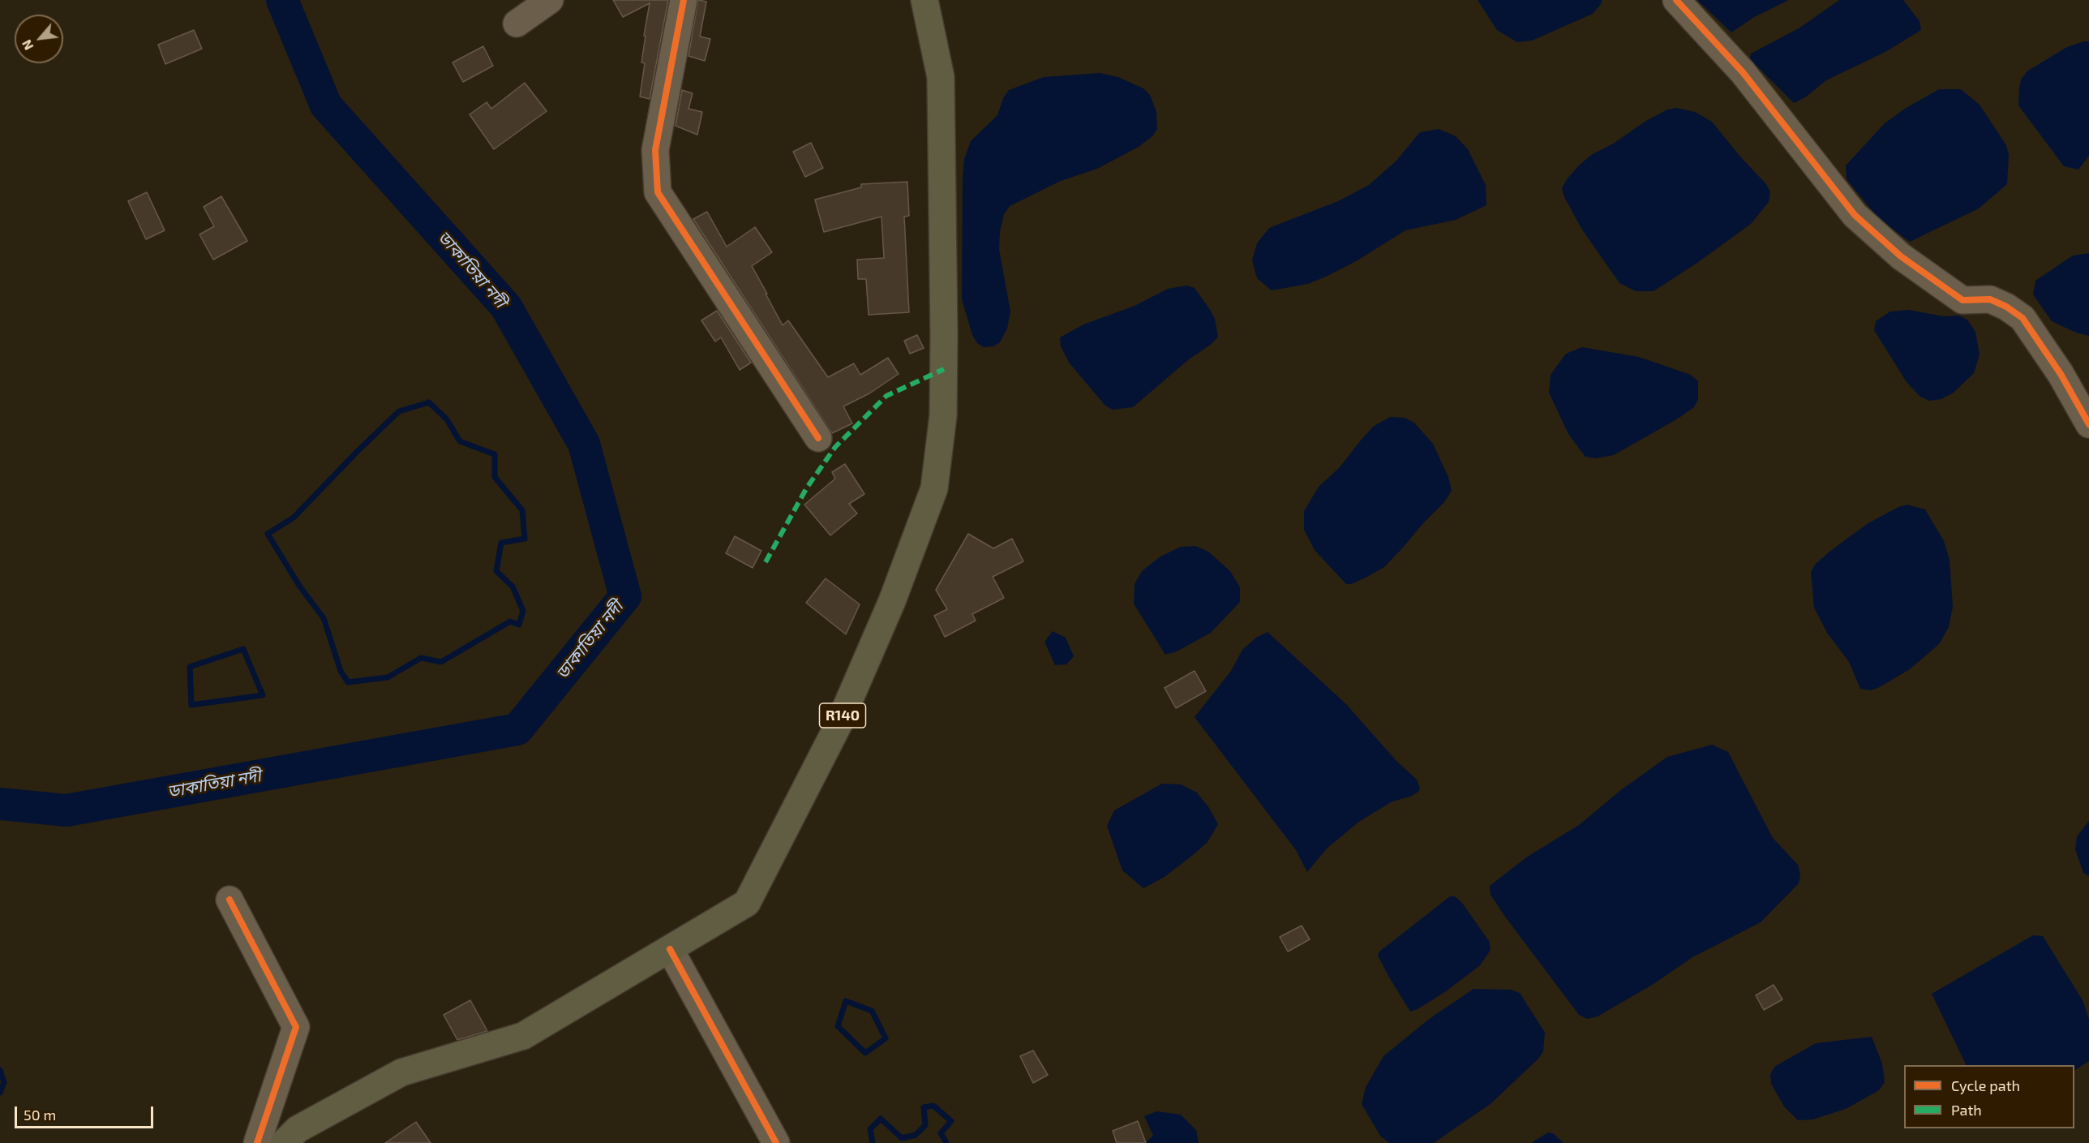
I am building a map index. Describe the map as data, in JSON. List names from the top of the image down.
{
  "streets": {
    "main road": ["R140"]
  },
  "water": ["ডাকাতিয়া নদী"],
  "legend": ["Cycle path", "Path"],
  "scale_bar": "50 m",
  "north": "bottom left"
}
